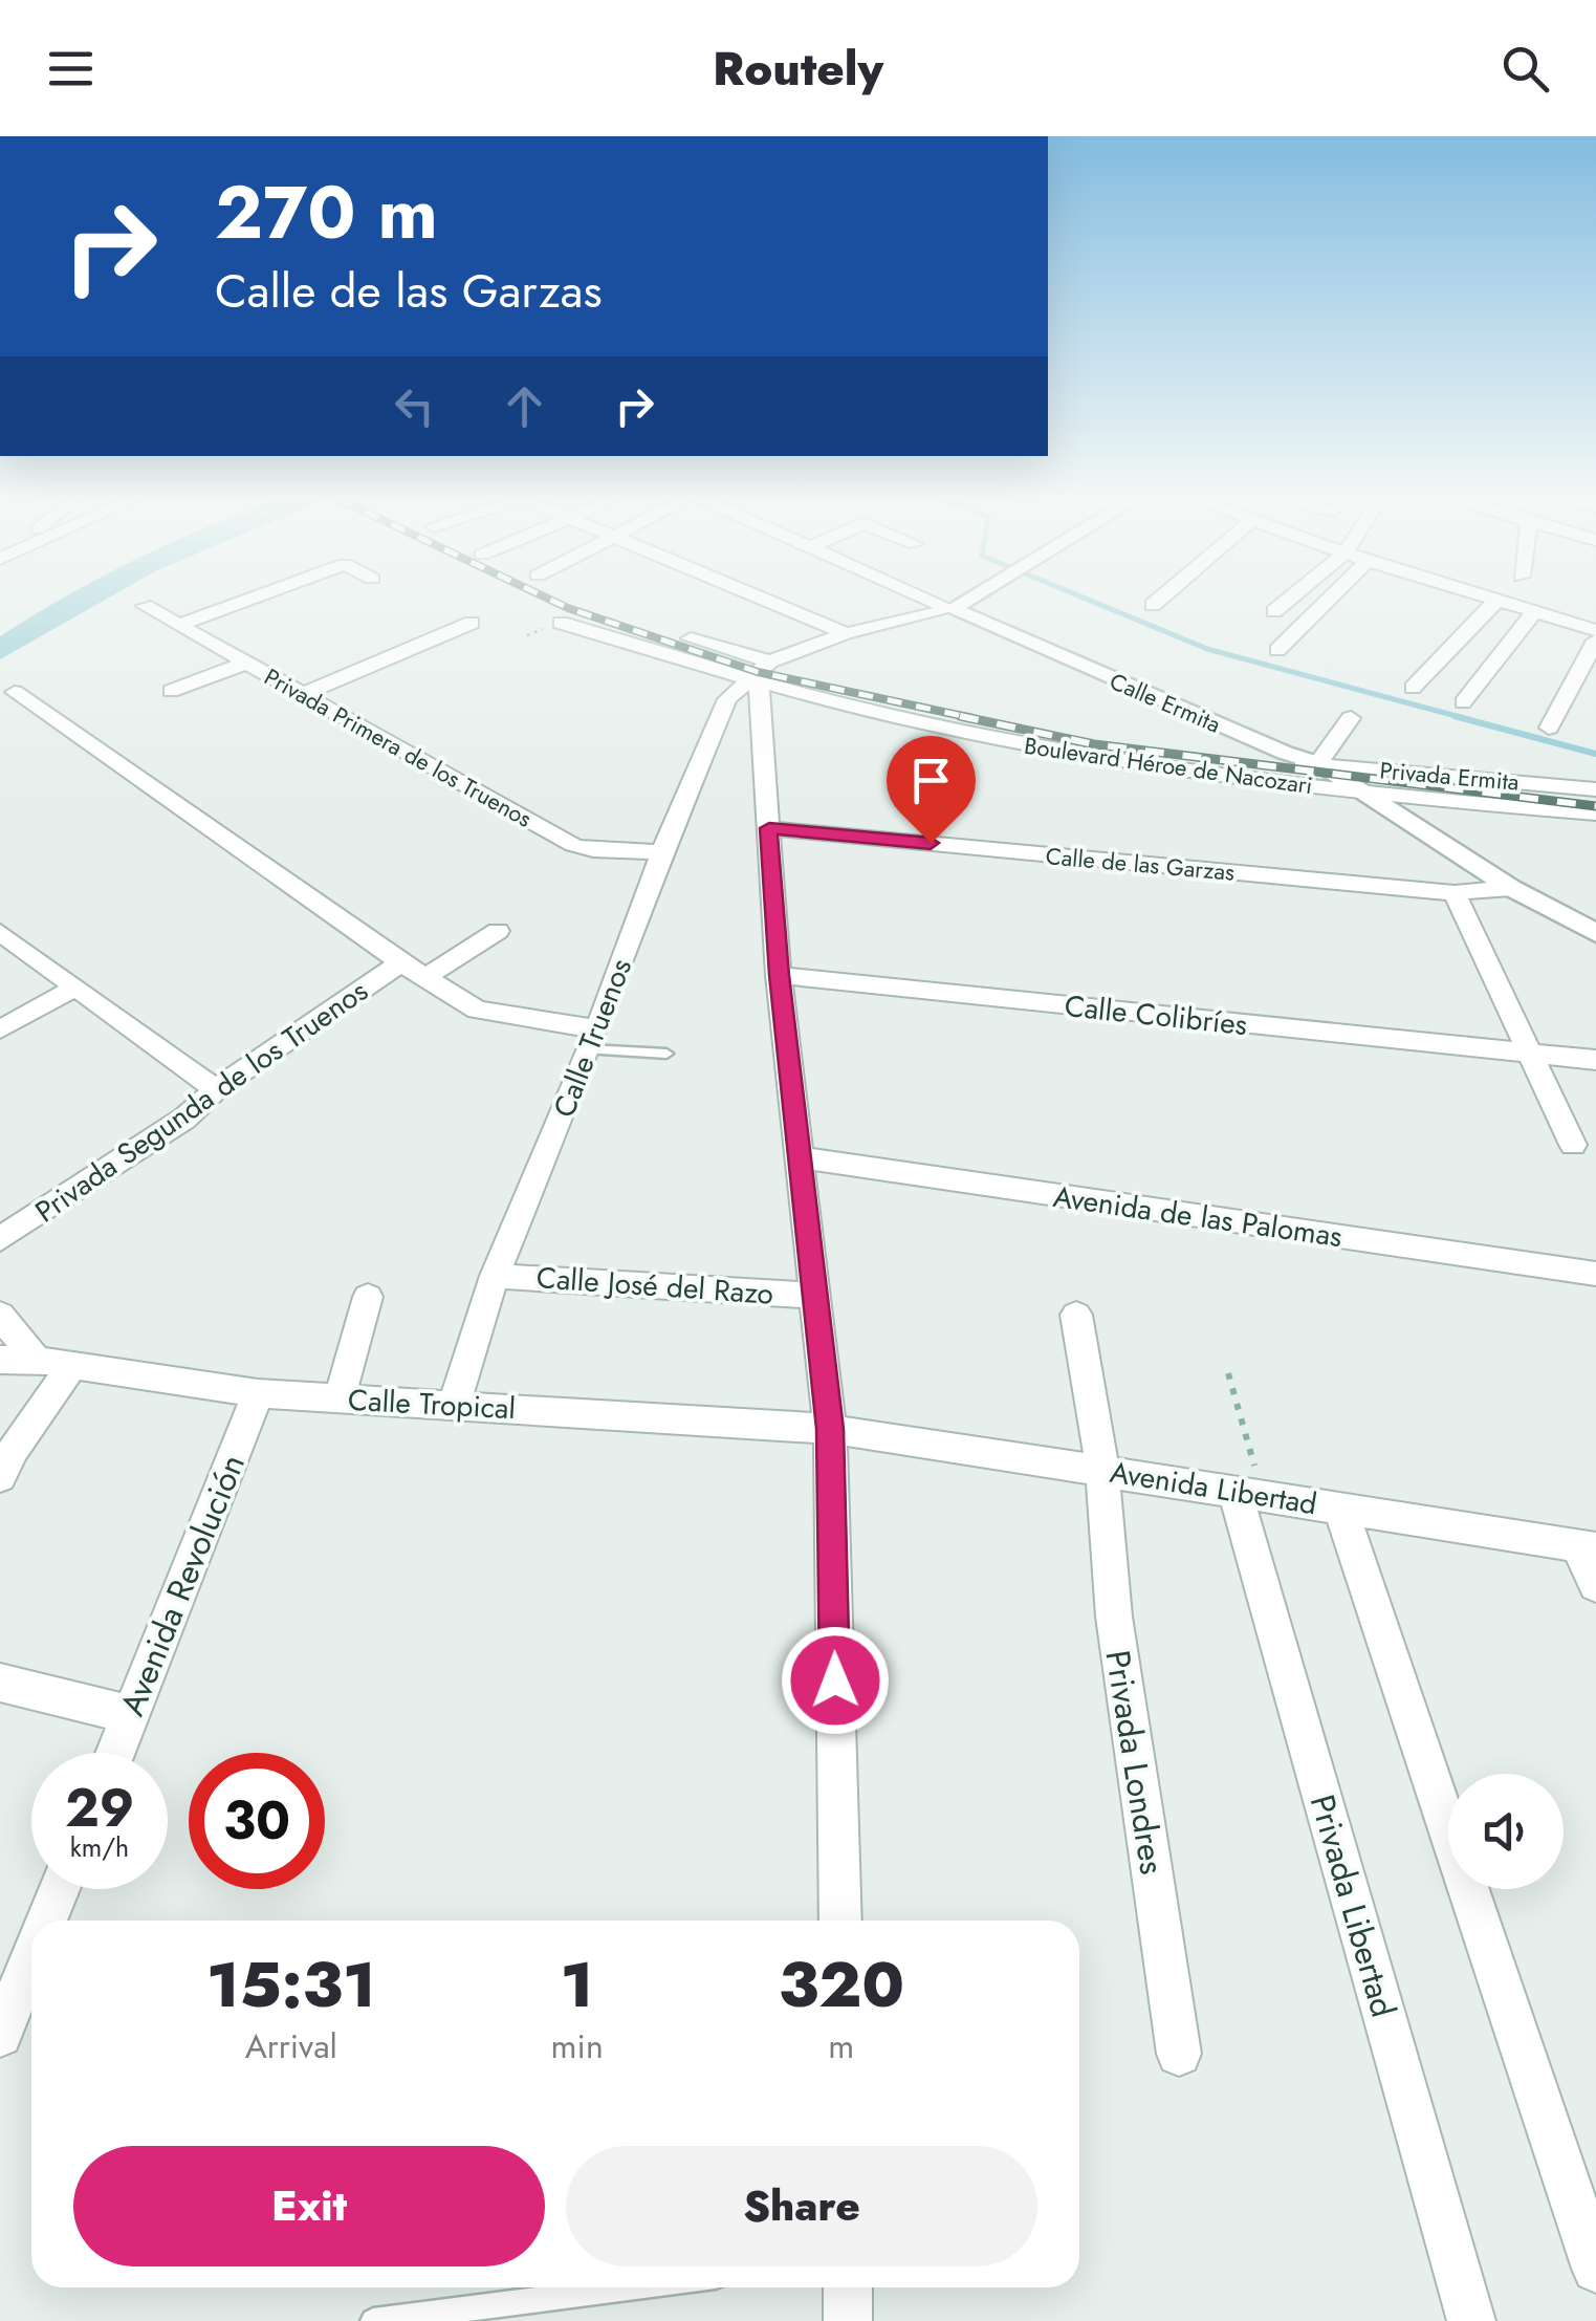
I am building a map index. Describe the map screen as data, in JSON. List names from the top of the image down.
{
  "streets": {
    "street": [
      "Calle Ermita",
      "Privada Primera de los Truenos",
      "Boulevard Héroe de Nacozari",
      "Privada Ermita",
      "Calle de las Garzas",
      "Calle Colibríes",
      "Calle Truenos",
      "Privada Segunda de los Truenos",
      "Avenida de las Palomas",
      "Calle José del Razo",
      "Calle Tropical",
      "Avenida Libertad",
      "Avenida Revolución",
      "Privada Londres",
      "Privada Libertad"
    ]
  },
  "crossings": [
    ["Calle Ermita", "Boulevard Héroe de Nacozari"],
    ["Calle Ermita", "Privada Ermita"],
    ["Calle Ermita", "Calle de las Garzas"],
    ["Privada Primera de los Truenos", "Calle Truenos"],
    ["Boulevard Héroe de Nacozari", "Calle Truenos"],
    ["Calle Truenos", "Privada Segunda de los Truenos"],
    ["Calle Truenos", "Calle José del Razo"],
    ["Calle Truenos", "Calle Tropical"],
    ["Calle Tropical", "Avenida Libertad"],
    ["Calle Tropical", "Avenida Revolución"],
    ["Avenida Libertad", "Privada Londres"],
    ["Avenida Libertad", "Privada Libertad"]
  ],
  "page": {
    "header": "Routely",
    "turn": ["270 m", "Calle de las Garzas"],
    "speed": "29 km/h",
    "limit": "30",
    "eta": [
      "15:31",
      "Arrival",
      "1",
      "min",
      "320",
      "m"
    ],
    "buttons": ["Exit", "Share"]
  }
}
